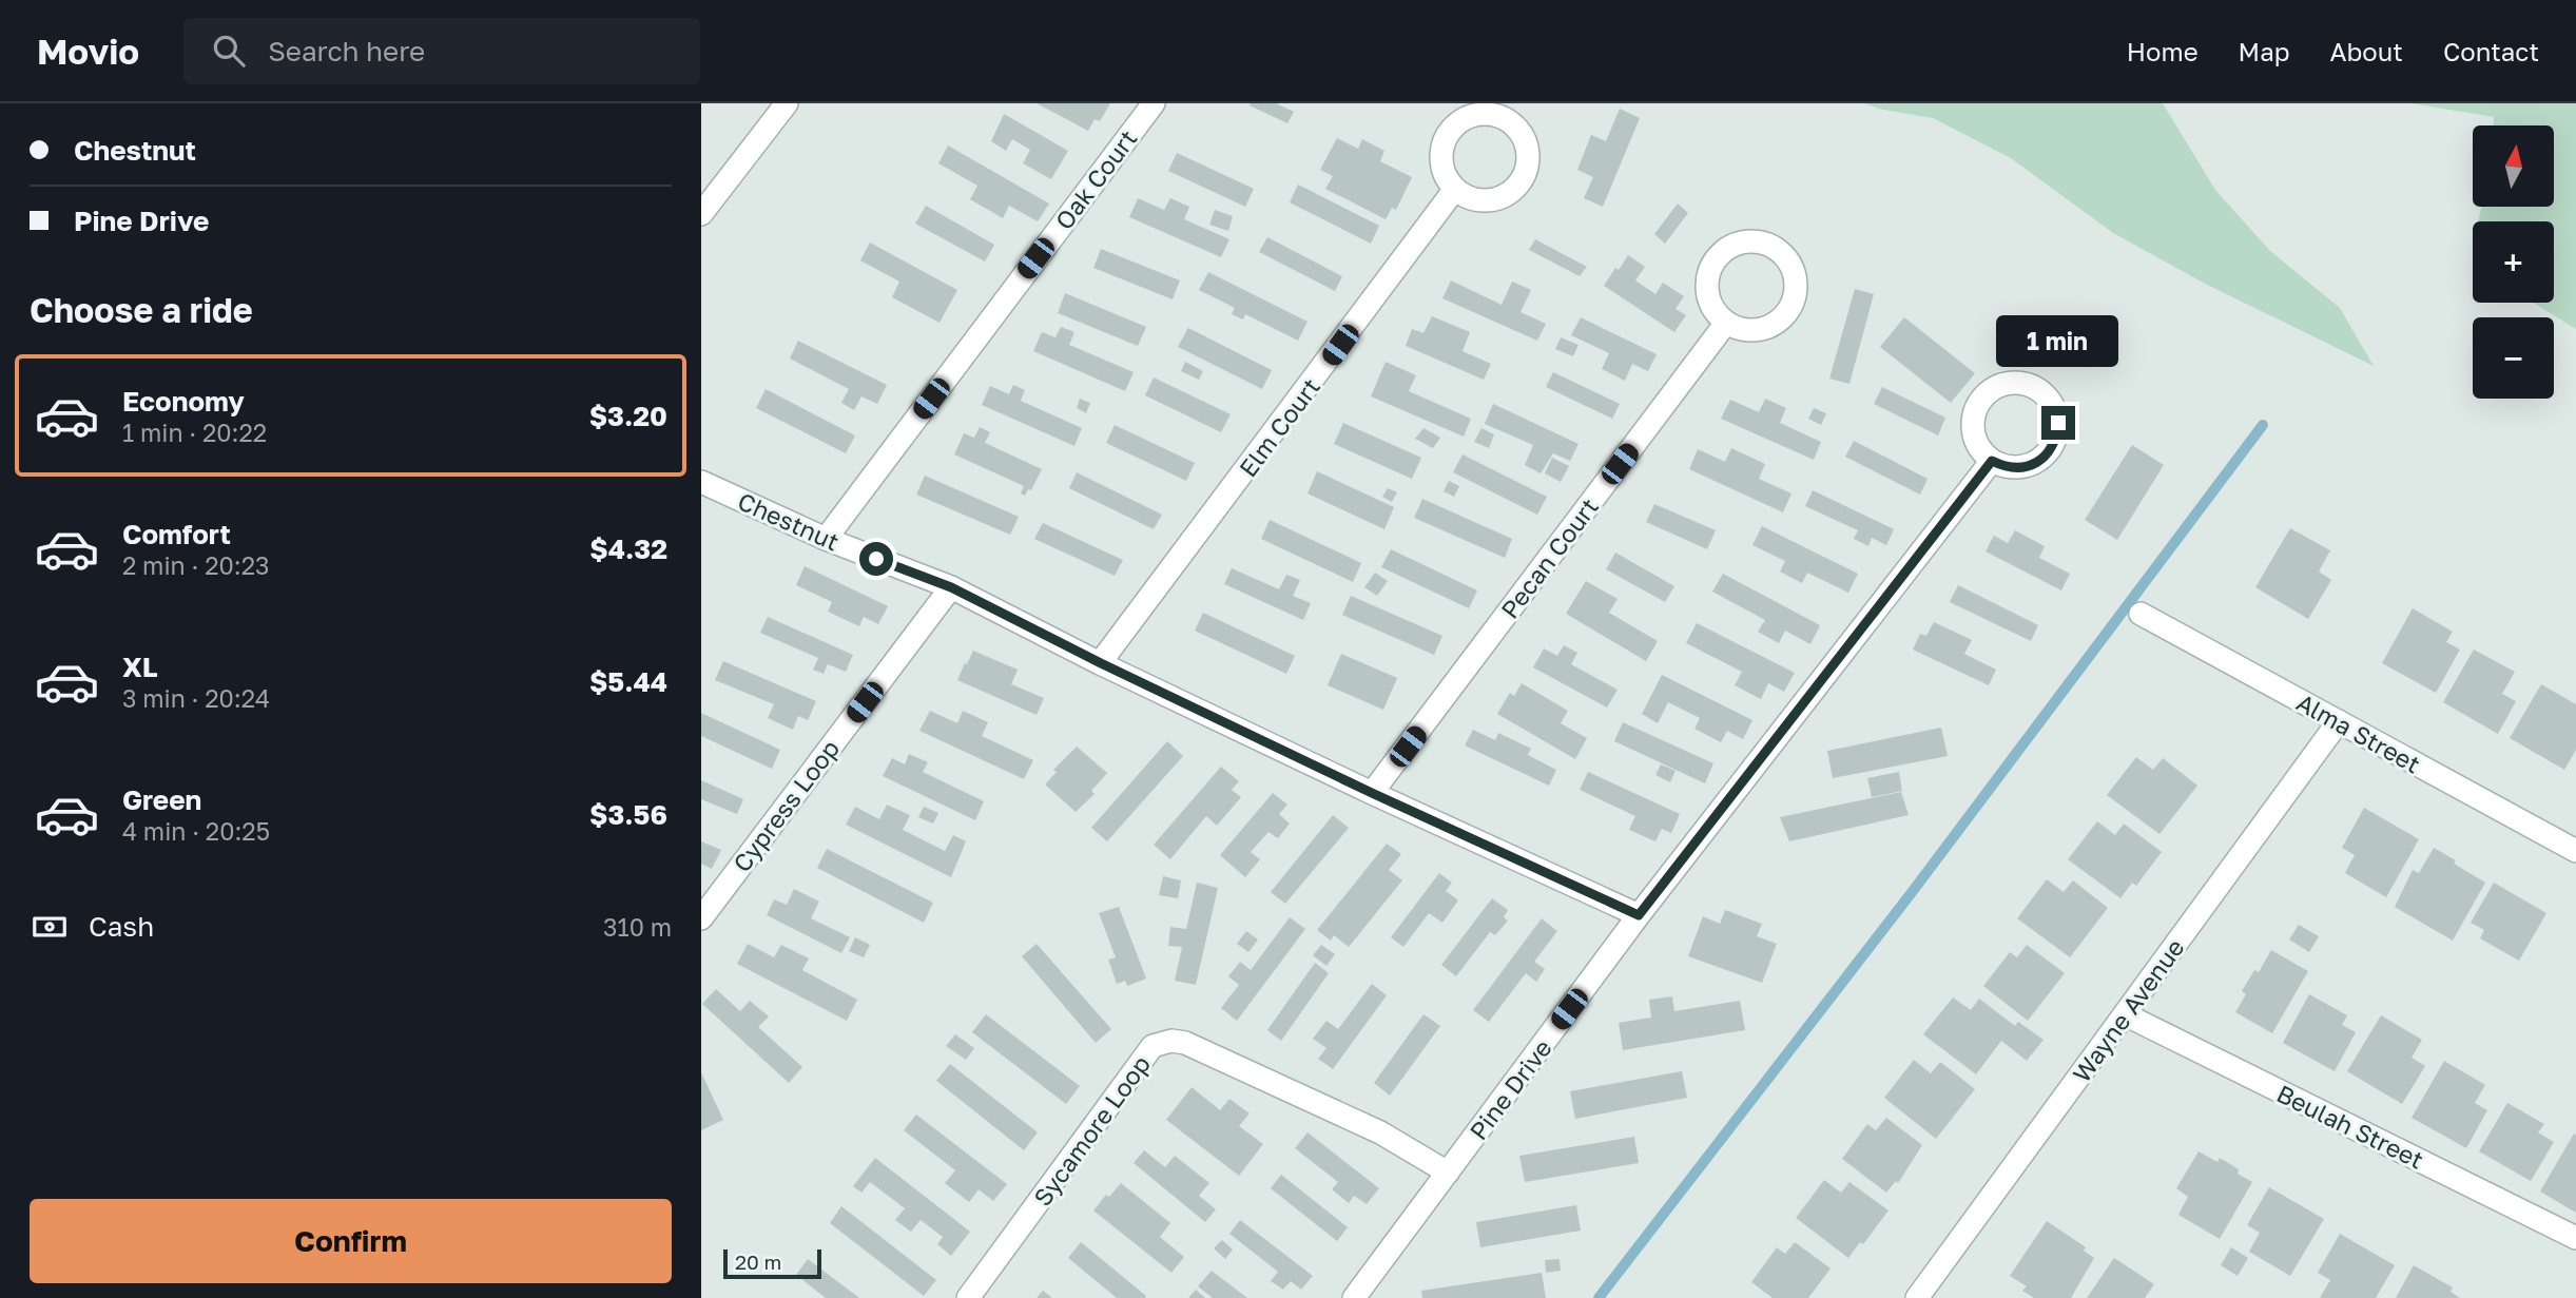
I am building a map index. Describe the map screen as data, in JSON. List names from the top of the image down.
{
  "streets": {
    "street": [
      "Oak Court",
      "Elm Court",
      "Chestnut",
      "Pecan Court",
      "Alma Street",
      "Cypress Loop",
      "Wayne Avenue",
      "Pine Drive",
      "Beulah Street",
      "Sycamore Loop"
    ]
  },
  "crossings": [
    ["Oak Court", "Chestnut"],
    ["Elm Court", "Chestnut"],
    ["Chestnut", "Pecan Court"],
    ["Chestnut", "Cypress Loop"],
    ["Chestnut", "Pine Drive"],
    ["Alma Street", "Wayne Avenue"],
    ["Wayne Avenue", "Beulah Street"],
    ["Pine Drive", "Sycamore Loop"]
  ],
  "scale_bar": "20 m",
  "north": "top",
  "page": {
    "header": "Movio",
    "search": "Search here",
    "nav": [
      "Home",
      "Map",
      "About",
      "Contact"
    ],
    "banner": ["Chestnut", "Pine Drive"],
    "map_buttons": ["+", "−"],
    "heading": "Choose a ride",
    "bubble": "1 min",
    "list": [
      {
        "name": "Economy",
        "note": "1 min · 20:22",
        "value": "$3.20"
      },
      {
        "name": "Comfort",
        "note": "2 min · 20:23",
        "value": "$4.32"
      },
      {
        "name": "XL",
        "note": "3 min · 20:24",
        "value": "$5.44"
      },
      {
        "name": "Green",
        "note": "4 min · 20:25",
        "value": "$3.56"
      }
    ],
    "pay": ["Cash", "310 m"],
    "buttons": "Confirm",
    "scale": "20 m"
  }
}
